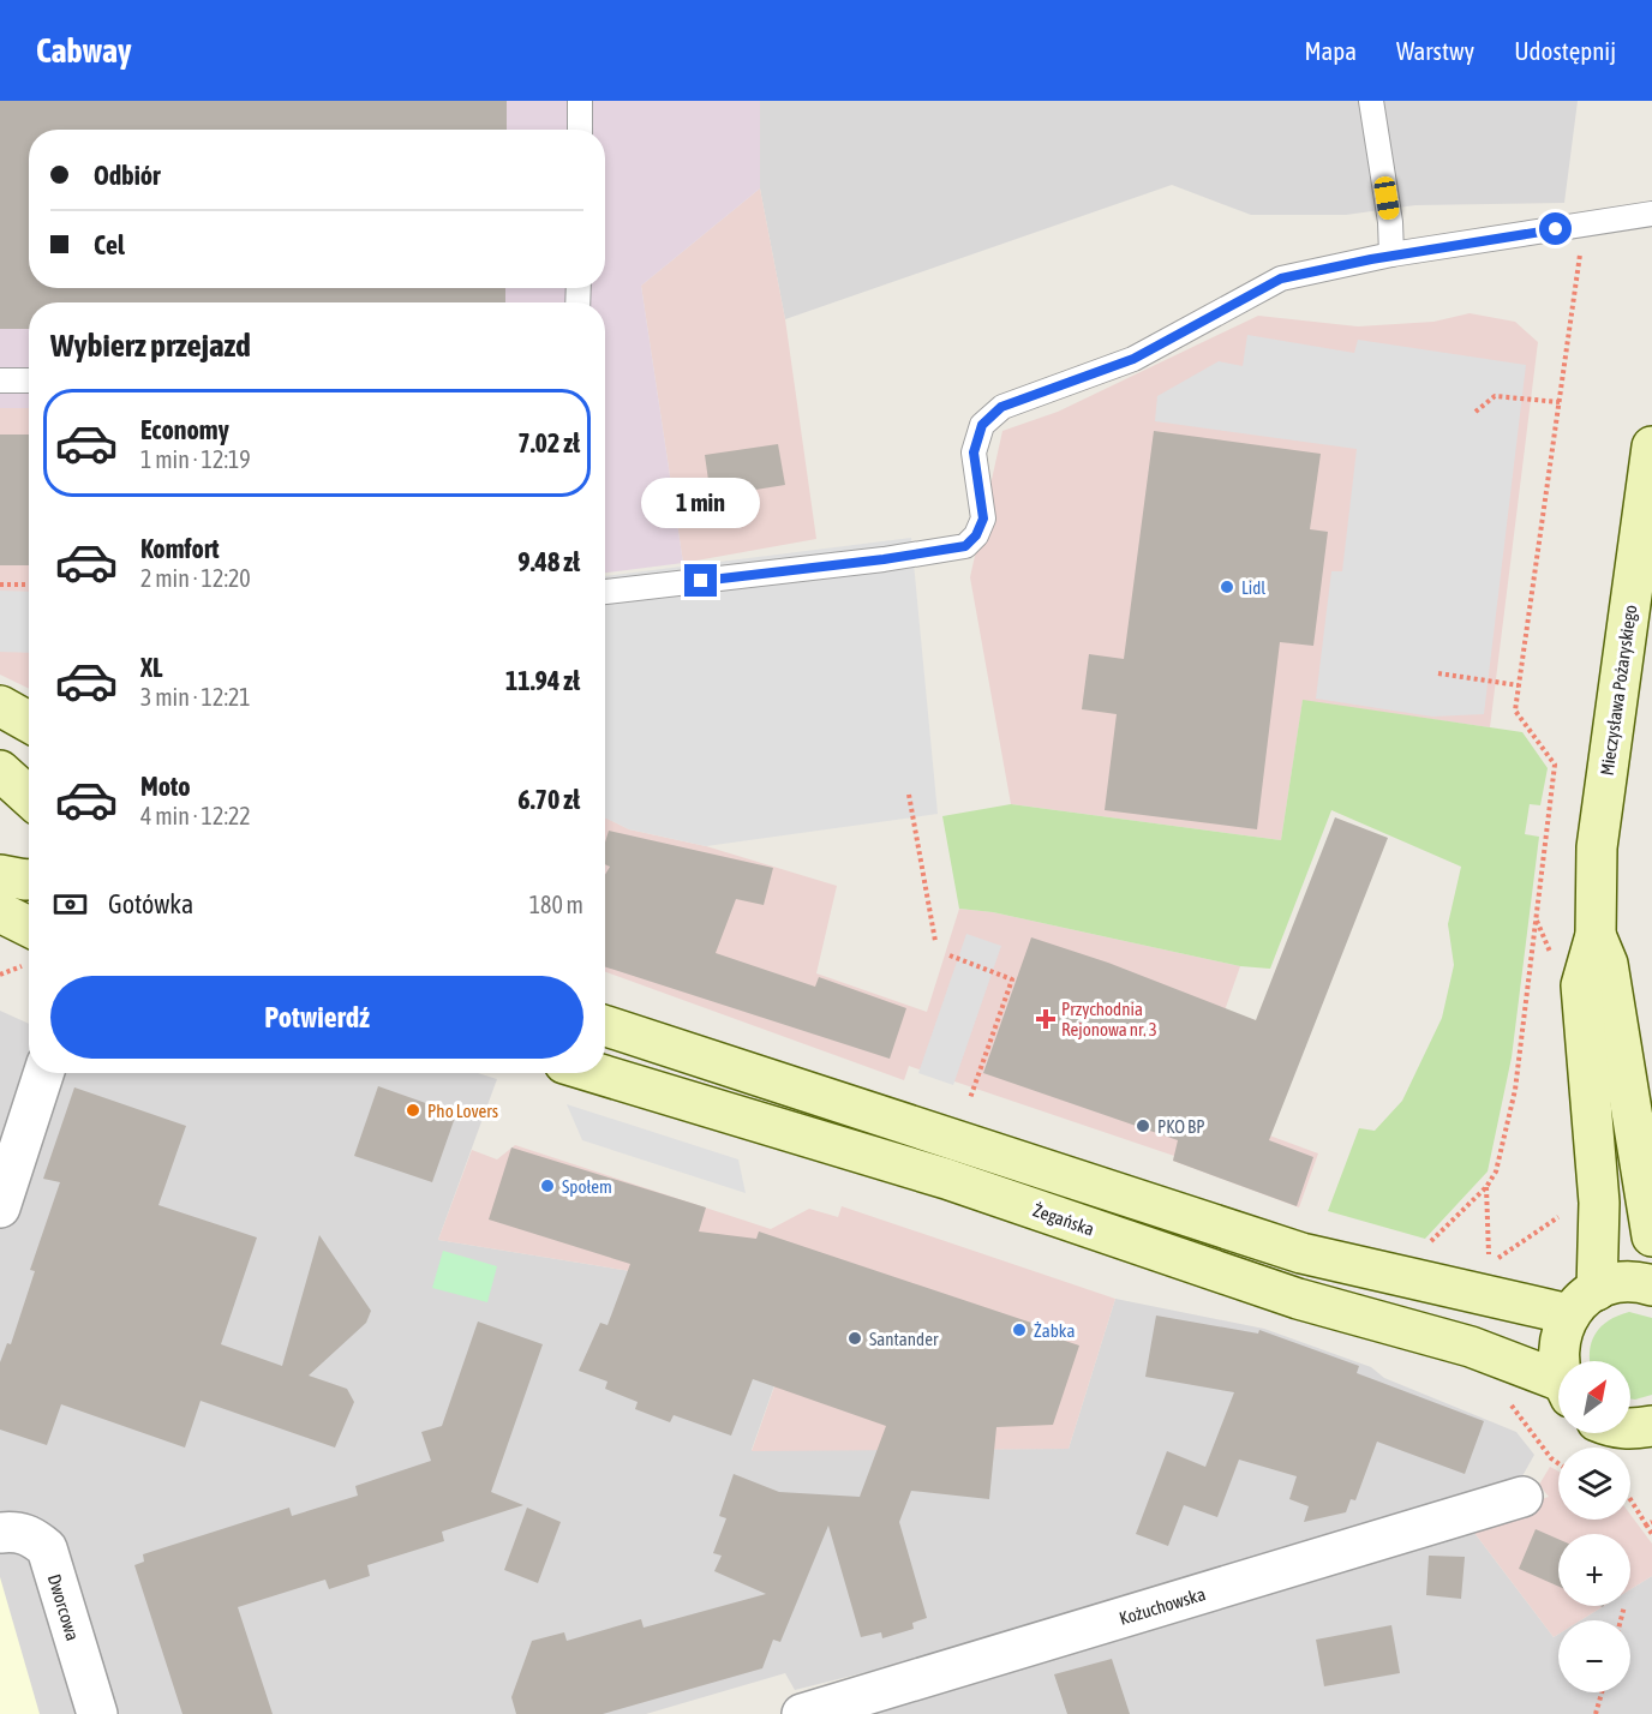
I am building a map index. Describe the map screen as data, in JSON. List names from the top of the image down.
{
  "streets": {
    "street": [
      "Mieczysława Pożaryskiego",
      "Żegańska",
      "Kożuchowska",
      "Dworcowa"
    ]
  },
  "places": {
    "other": [
      "Lidl",
      "Pho Lovers",
      "PKO BP",
      "Społem",
      "Żabka",
      "Santander"
    ],
    "health": ["Przychodnia Rejonowa nr. 3"]
  },
  "north": "top right",
  "page": {
    "header": "Cabway",
    "nav": ["Mapa", "Warstwy", "Udostępnij"],
    "banner": ["Odbiór", "Cel"],
    "heading": "Wybierz przejazd",
    "list": [
      {
        "name": "Economy",
        "note": "1 min · 12:19",
        "value": "7.02 zł"
      },
      {
        "name": "Komfort",
        "note": "2 min · 12:20",
        "value": "9.48 zł"
      },
      {
        "name": "XL",
        "note": "3 min · 12:21",
        "value": "11.94 zł"
      },
      {
        "name": "Moto",
        "note": "4 min · 12:22",
        "value": "6.70 zł"
      }
    ],
    "bubble": "1 min",
    "pay": ["Gotówka", "180 m"],
    "buttons": "Potwierdź",
    "map_buttons": ["+", "−"]
  }
}
